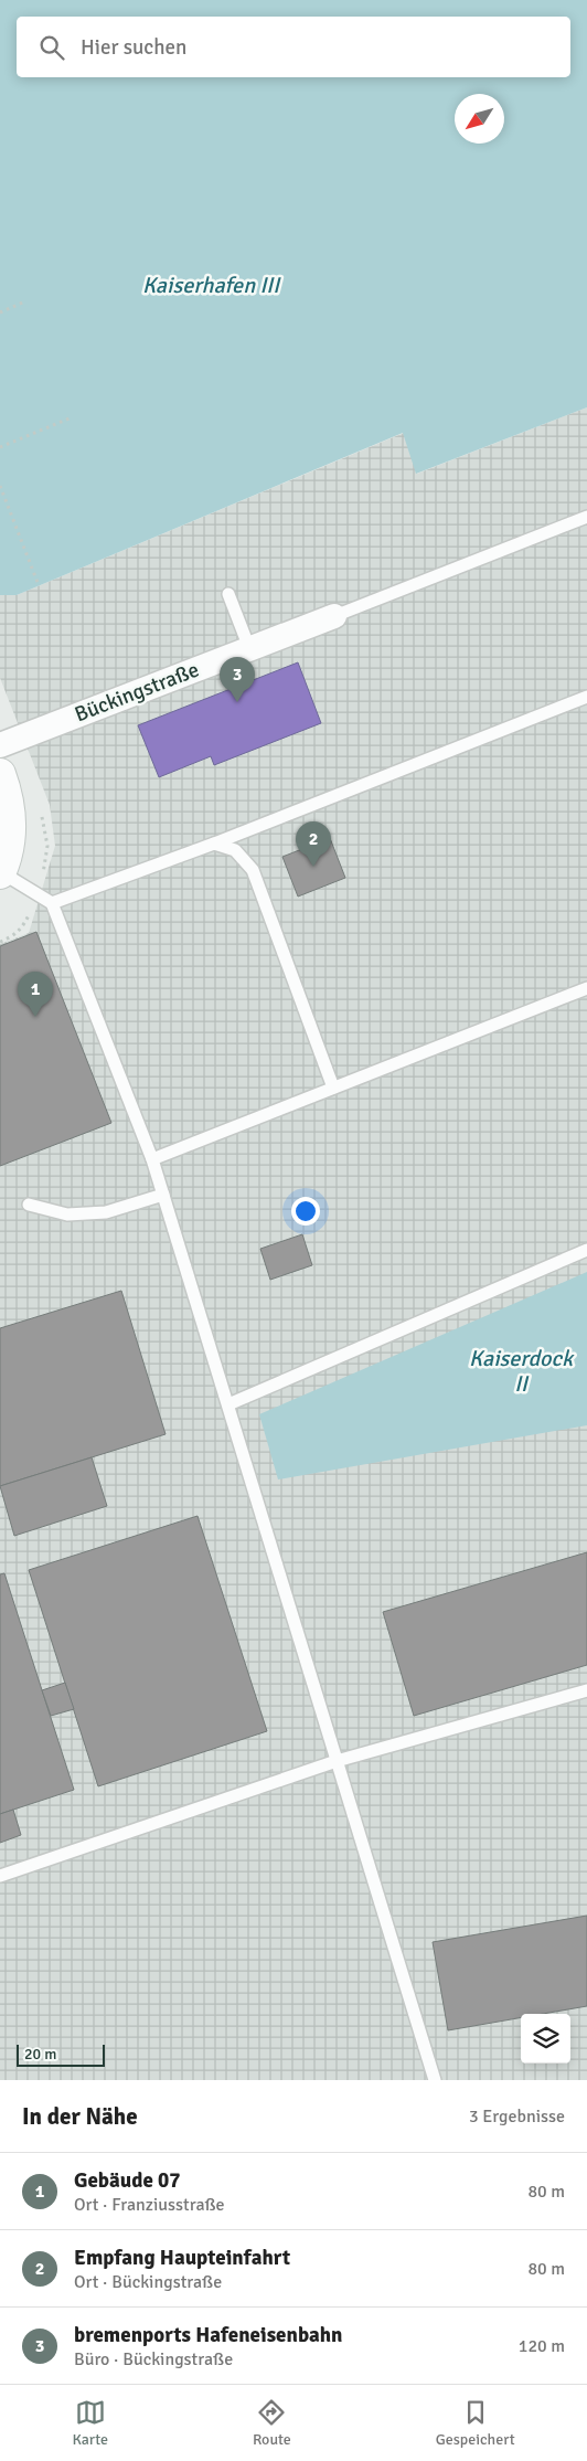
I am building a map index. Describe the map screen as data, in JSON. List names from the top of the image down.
{
  "streets": {
    "street": ["Bückingstraße"]
  },
  "water": ["Kaiserhafen III", "Kaiserdock II"],
  "scale_bar": "20 m",
  "north": "bottom left",
  "page": {
    "search": "Hier suchen",
    "pins": ["3", "2", "1"],
    "scale": "20 m",
    "heading": ["In der Nähe", "3 Ergebnisse"],
    "list": [
      {
        "mark": "1",
        "name": "Gebäude 07",
        "note": "Ort · Franziusstraße",
        "value": "80 m"
      },
      {
        "mark": "2",
        "name": "Empfang Haupteinfahrt",
        "note": "Ort · Bückingstraße",
        "value": "80 m"
      },
      {
        "mark": "3",
        "name": "bremenports Hafeneisenbahn",
        "note": "Büro · Bückingstraße",
        "value": "120 m"
      }
    ],
    "nav": ["Karte", "Route", "Gespeichert"]
  }
}
